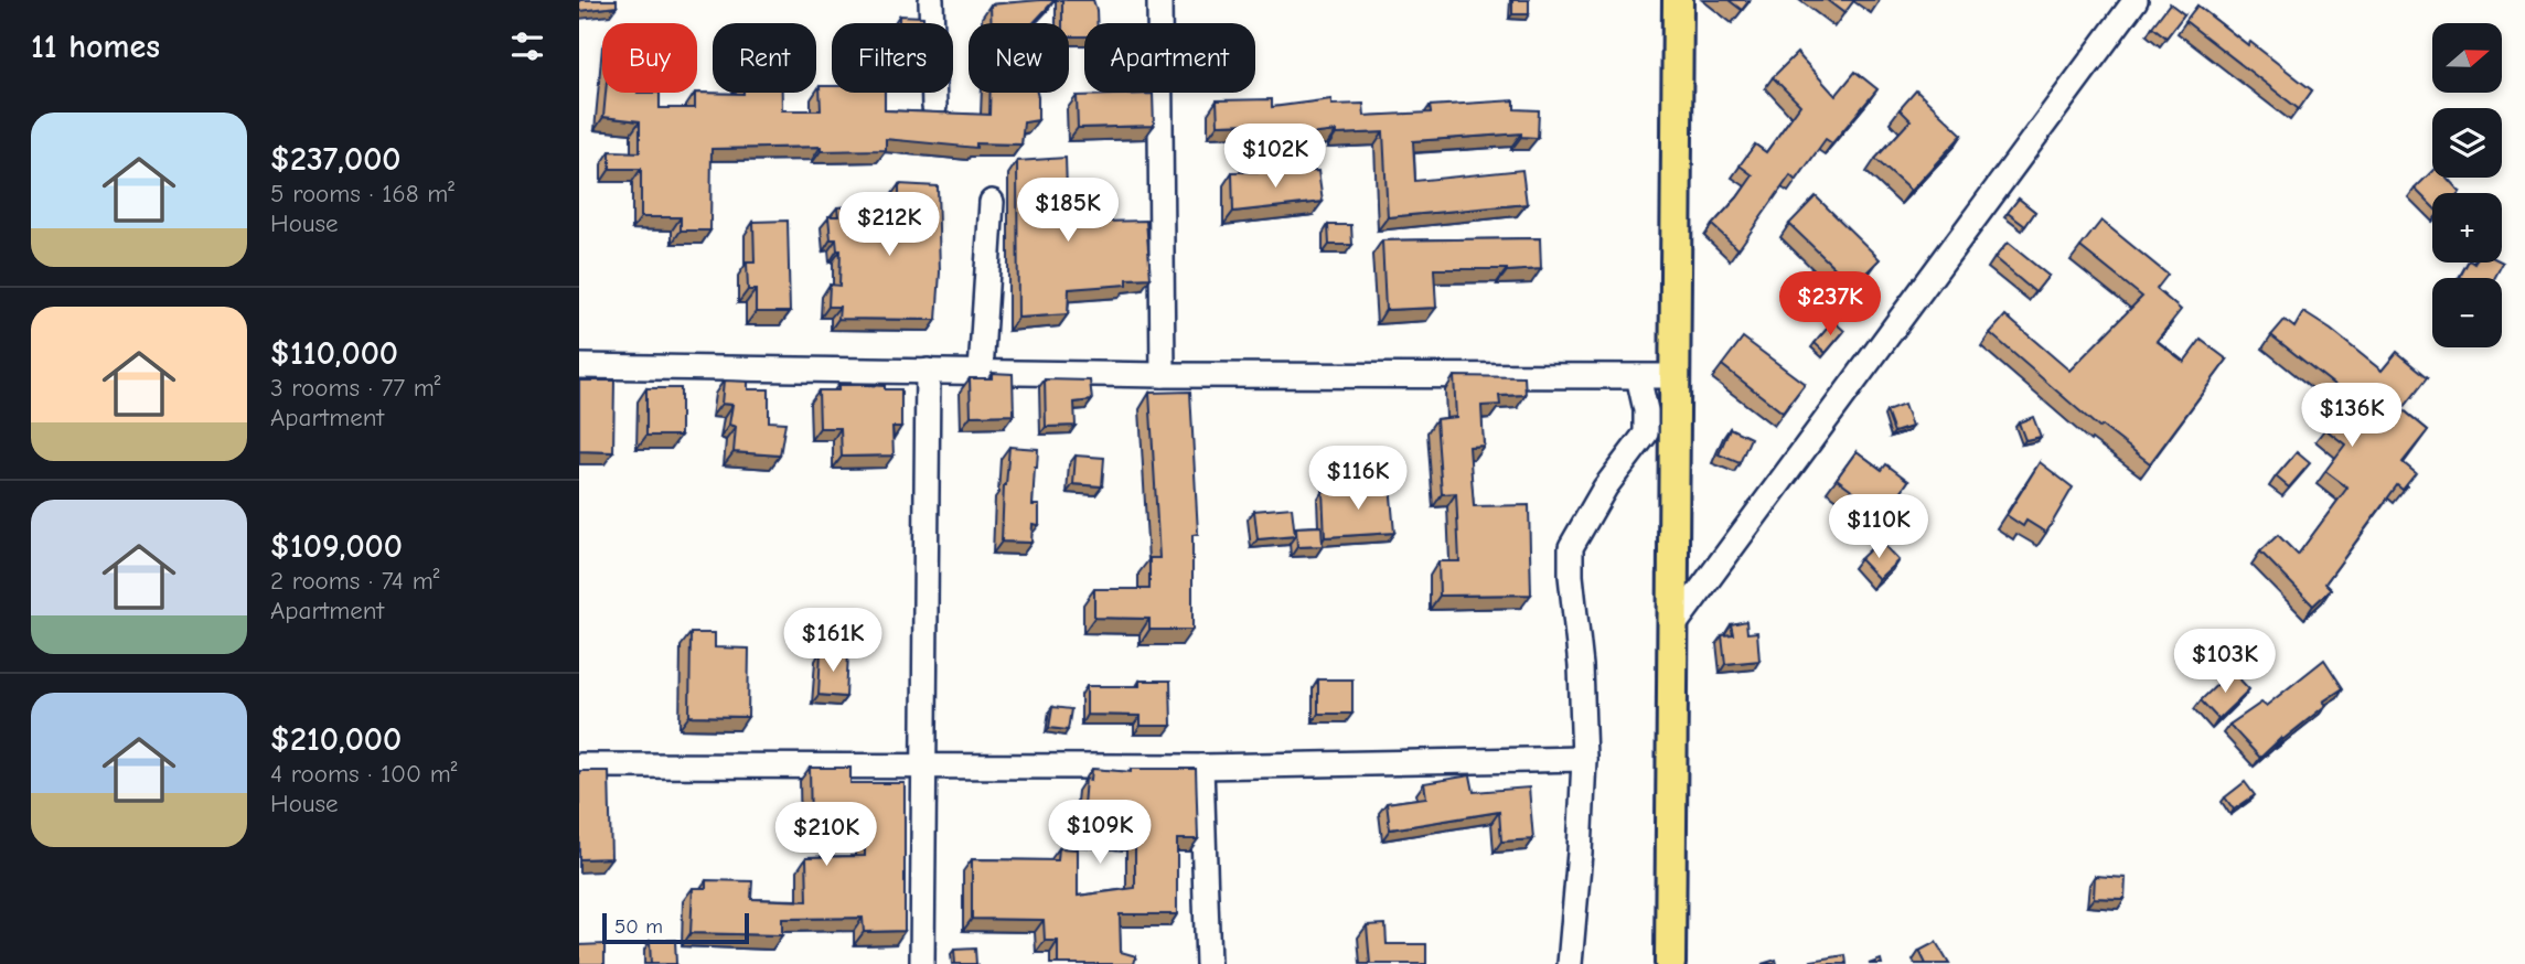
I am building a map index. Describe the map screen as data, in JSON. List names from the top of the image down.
{
  "scale_bar": "50 m",
  "north": "right",
  "page": {
    "heading": "11 homes",
    "map_buttons": ["+", "−"],
    "chip": [
      "Buy",
      "Rent",
      "Filters",
      "New",
      "Apartment"
    ],
    "list": [
      {
        "name": "$237,000",
        "note": "5 rooms · 168 m² · House"
      },
      {
        "name": "$110,000",
        "note": "3 rooms · 77 m² · Apartment"
      },
      {
        "name": "$109,000",
        "note": "2 rooms · 74 m² · Apartment"
      },
      {
        "name": "$210,000",
        "note": "4 rooms · 100 m² · House"
      }
    ],
    "price": [
      "$102K",
      "$185K",
      "$212K",
      "$237K",
      "$136K",
      "$116K",
      "$110K",
      "$161K",
      "$103K",
      "$109K",
      "$210K"
    ],
    "scale": "50 m"
  }
}
